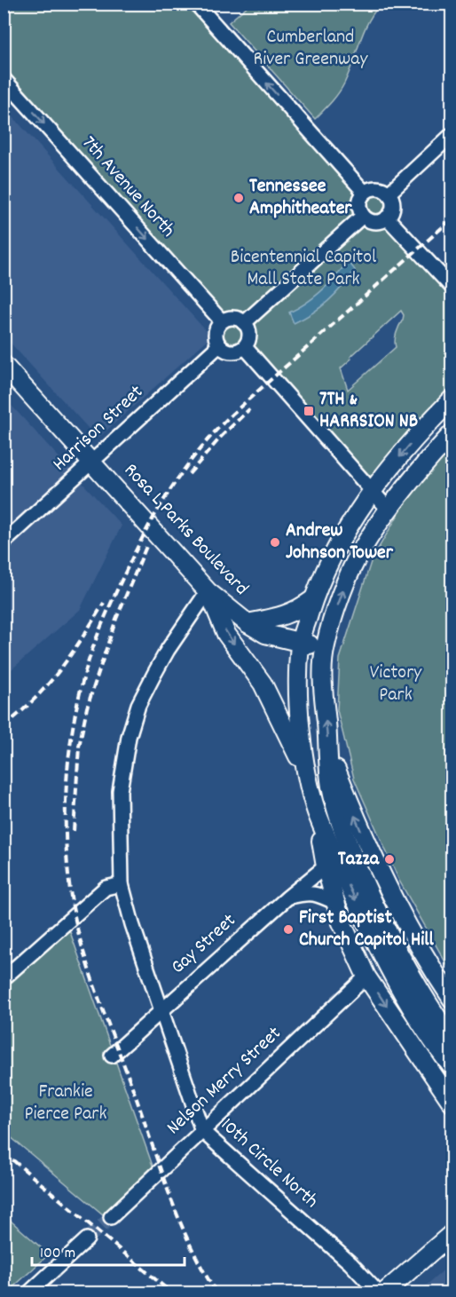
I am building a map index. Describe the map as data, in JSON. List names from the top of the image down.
{
  "streets": {
    "main road": ["Rosa L Parks Boulevard"],
    "street": [
      "7th Avenue North",
      "Harrison Street",
      "Gay Street",
      "Nelson Merry Street",
      "10th Circle North"
    ]
  },
  "crossings": [
    ["7th Avenue North", "Harrison Street"],
    ["Harrison Street", "Rosa L Parks Boulevard"],
    ["Rosa L Parks Boulevard", "10th Circle North"],
    ["Gay Street", "10th Circle North"],
    ["Nelson Merry Street", "10th Circle North"]
  ],
  "one_way": ["7th Avenue North"],
  "parks": [
    "Cumberland River Greenway",
    "Bicentennial Capitol Mall State Park",
    "Victory Park",
    "Frankie Pierce Park"
  ],
  "places": {
    "other": [
      "Tennessee Amphitheater",
      "Andrew Johnson Tower",
      "Tazza",
      "First Baptist Church Capitol Hill"
    ],
    "transit": ["7TH & HARRSION NB"]
  },
  "scale_bar": "100 m"
}
